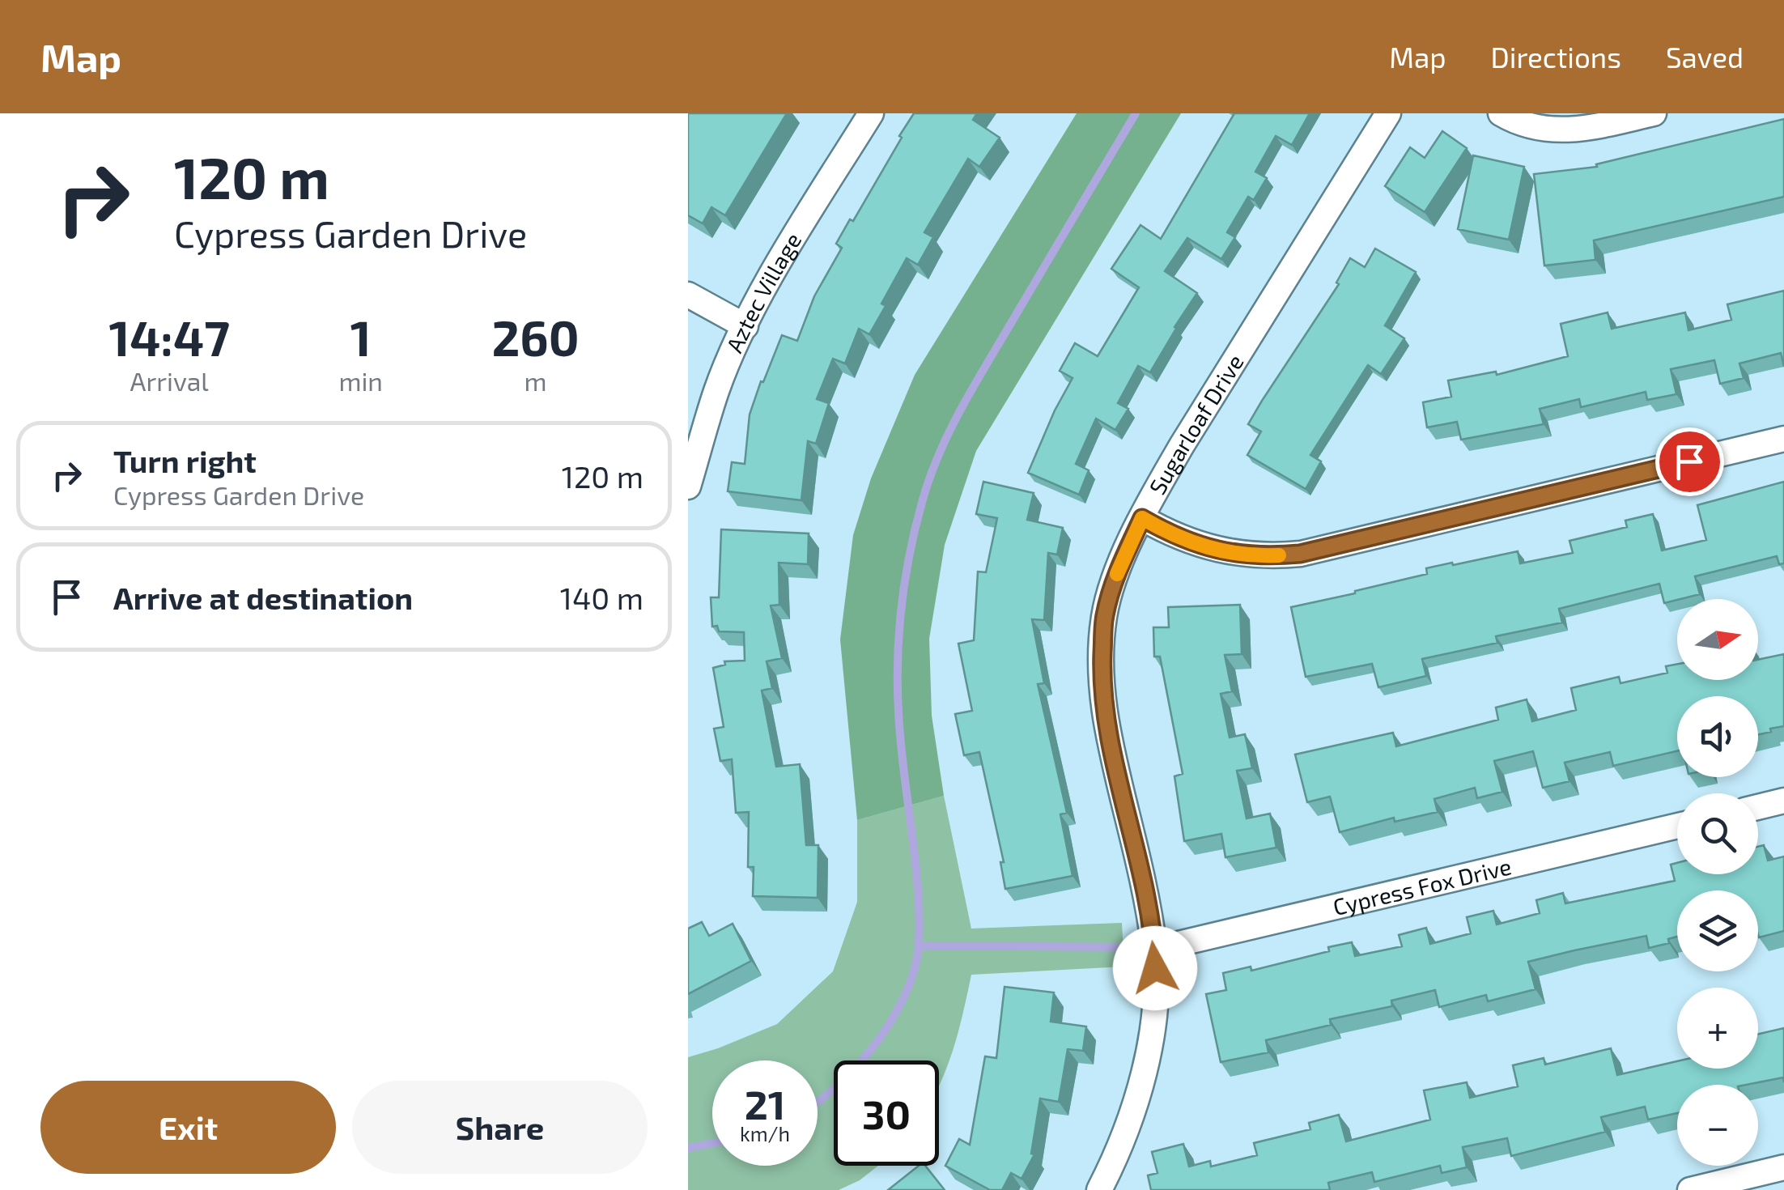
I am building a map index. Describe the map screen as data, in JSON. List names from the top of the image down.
{
  "streets": {
    "street": ["Aztec Village", "Sugarloaf Drive", "Cypress Fox Drive"]
  },
  "crossings": [
    ["Sugarloaf Drive", "Cypress Fox Drive"]
  ],
  "north": "right",
  "page": {
    "header": "Map",
    "nav": ["Map", "Directions", "Saved"],
    "turn": ["120 m", "Cypress Garden Drive"],
    "eta": [
      "14:47",
      "Arrival",
      "1",
      "min",
      "260",
      "m"
    ],
    "list": [
      {
        "name": "Turn right",
        "note": "Cypress Garden Drive",
        "value": "120 m"
      },
      {
        "name": "Arrive at destination",
        "value": "140 m"
      }
    ],
    "map_buttons": ["+", "−"],
    "speed": "21 km/h",
    "limit": "30",
    "buttons": ["Exit", "Share"]
  }
}
